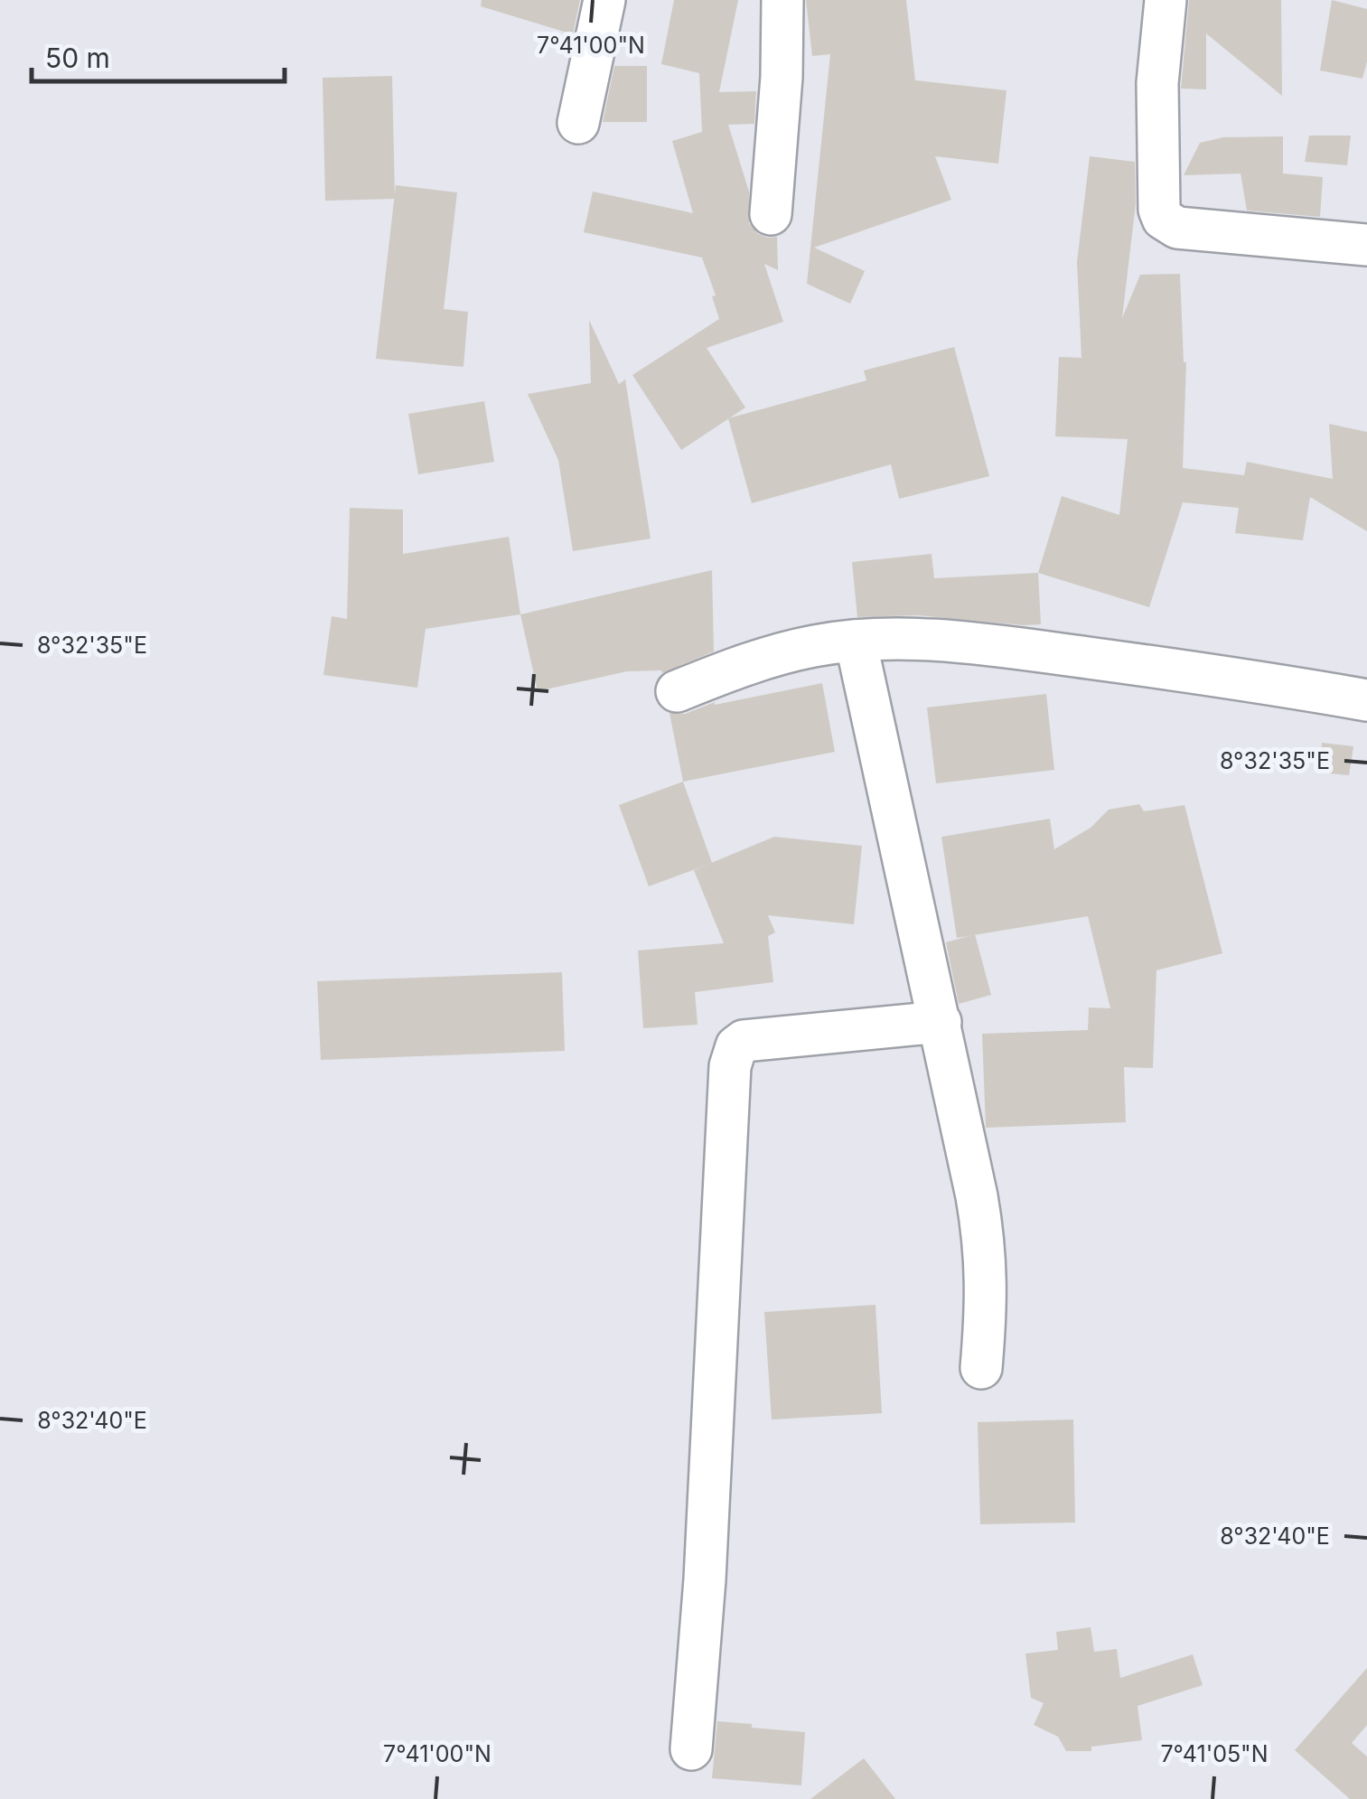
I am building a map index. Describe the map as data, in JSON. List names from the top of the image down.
{
  "scale_bar": "50 m",
  "coordinates": [
    "7°41'00\"N",
    "8°32'35\"E",
    "8°32'40\"E",
    "7°41'05\"N"
  ]
}
